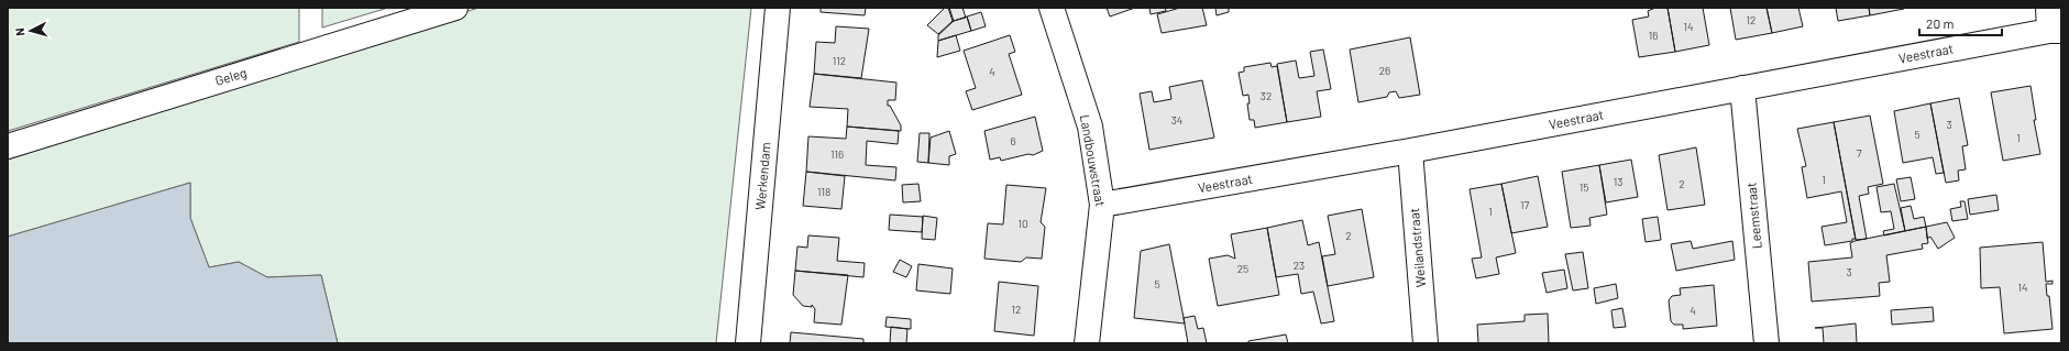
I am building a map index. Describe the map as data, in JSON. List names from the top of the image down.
{
  "streets": {
    "street": [
      "Veestraat",
      "Geleg",
      "Landbouwstraat",
      "Werkendam",
      "Leemstraat",
      "Weilandstraat"
    ]
  },
  "crossings": [
    ["Veestraat", "Landbouwstraat"],
    ["Veestraat", "Leemstraat"],
    ["Veestraat", "Weilandstraat"]
  ],
  "house_numbers": [
    "12",
    "14",
    "16",
    "112",
    "26",
    "4",
    "32",
    "34",
    "3",
    "5",
    "1",
    "6",
    "7",
    "116",
    "1",
    "13",
    "2",
    "15",
    "118",
    "17",
    "1",
    "10",
    "2",
    "23",
    "25",
    "3",
    "5",
    "14",
    "12",
    "4"
  ],
  "scale_bar": "20 m",
  "north": "left"
}
